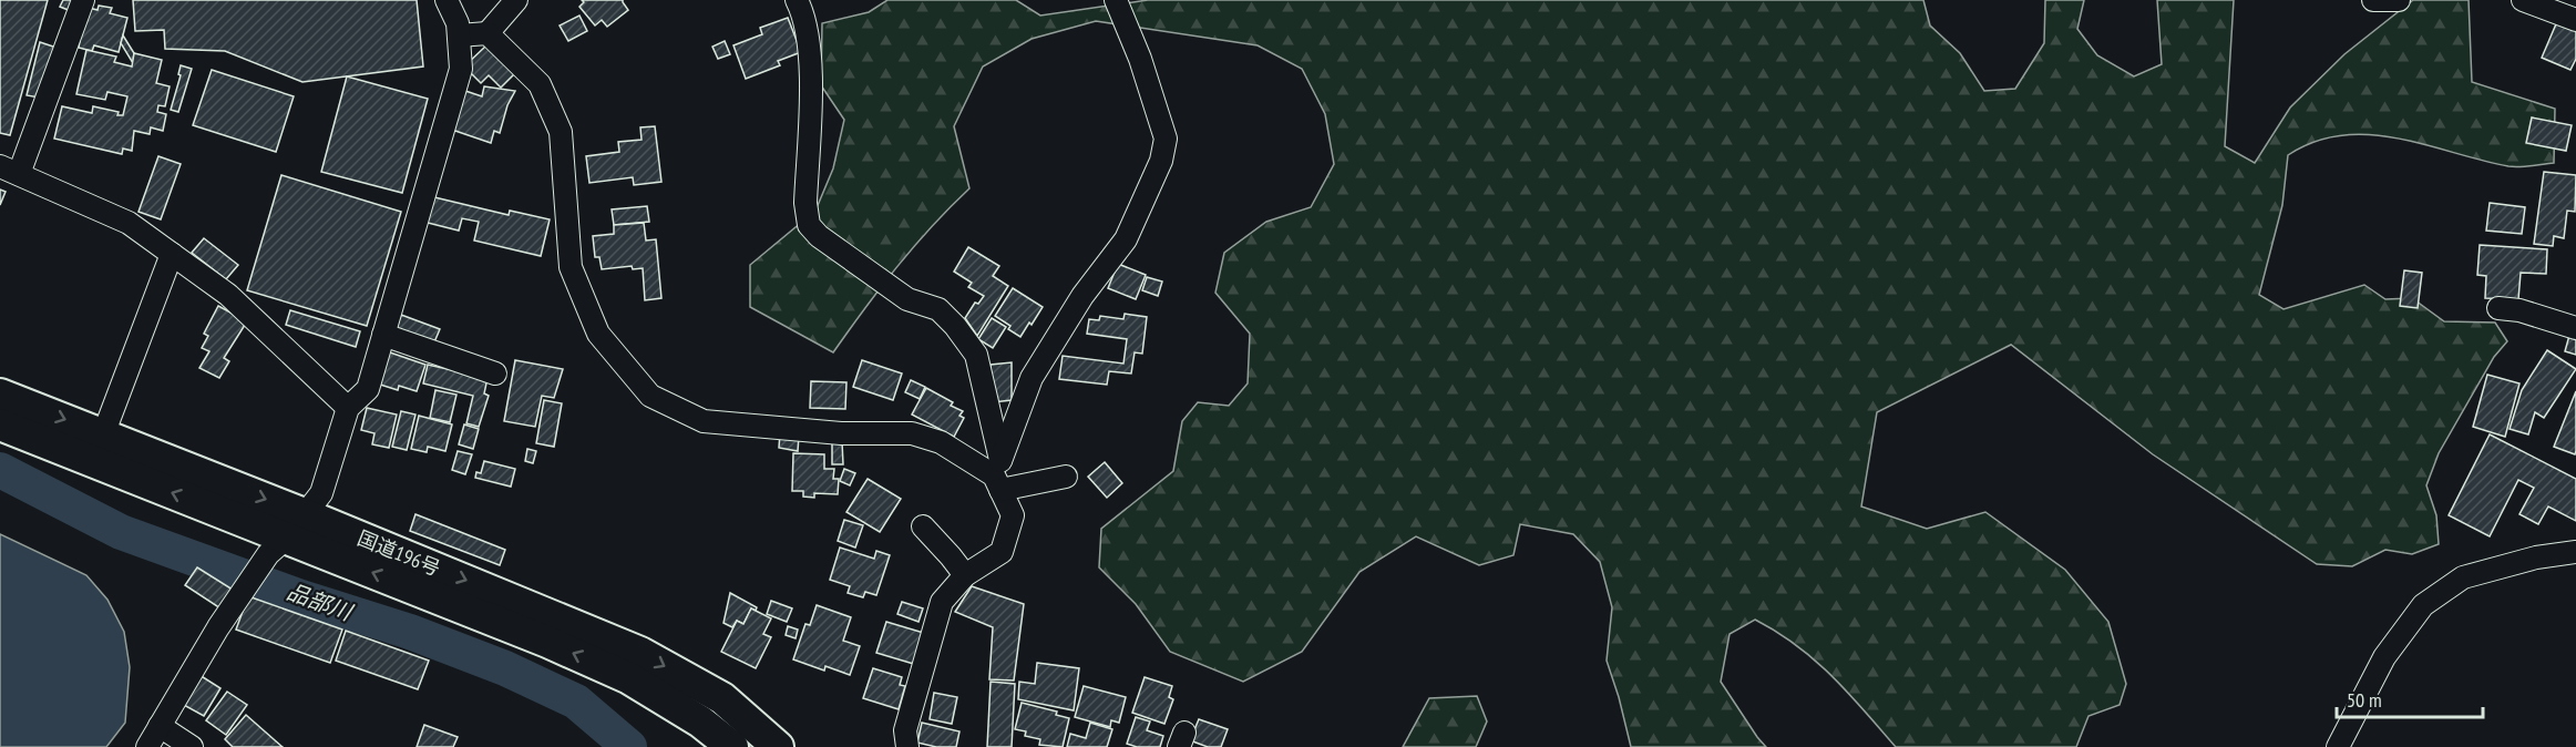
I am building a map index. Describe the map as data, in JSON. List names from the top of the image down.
{
  "streets": {
    "highway": ["国道196号"]
  },
  "water": ["品部川"],
  "scale_bar": "50 m"
}
